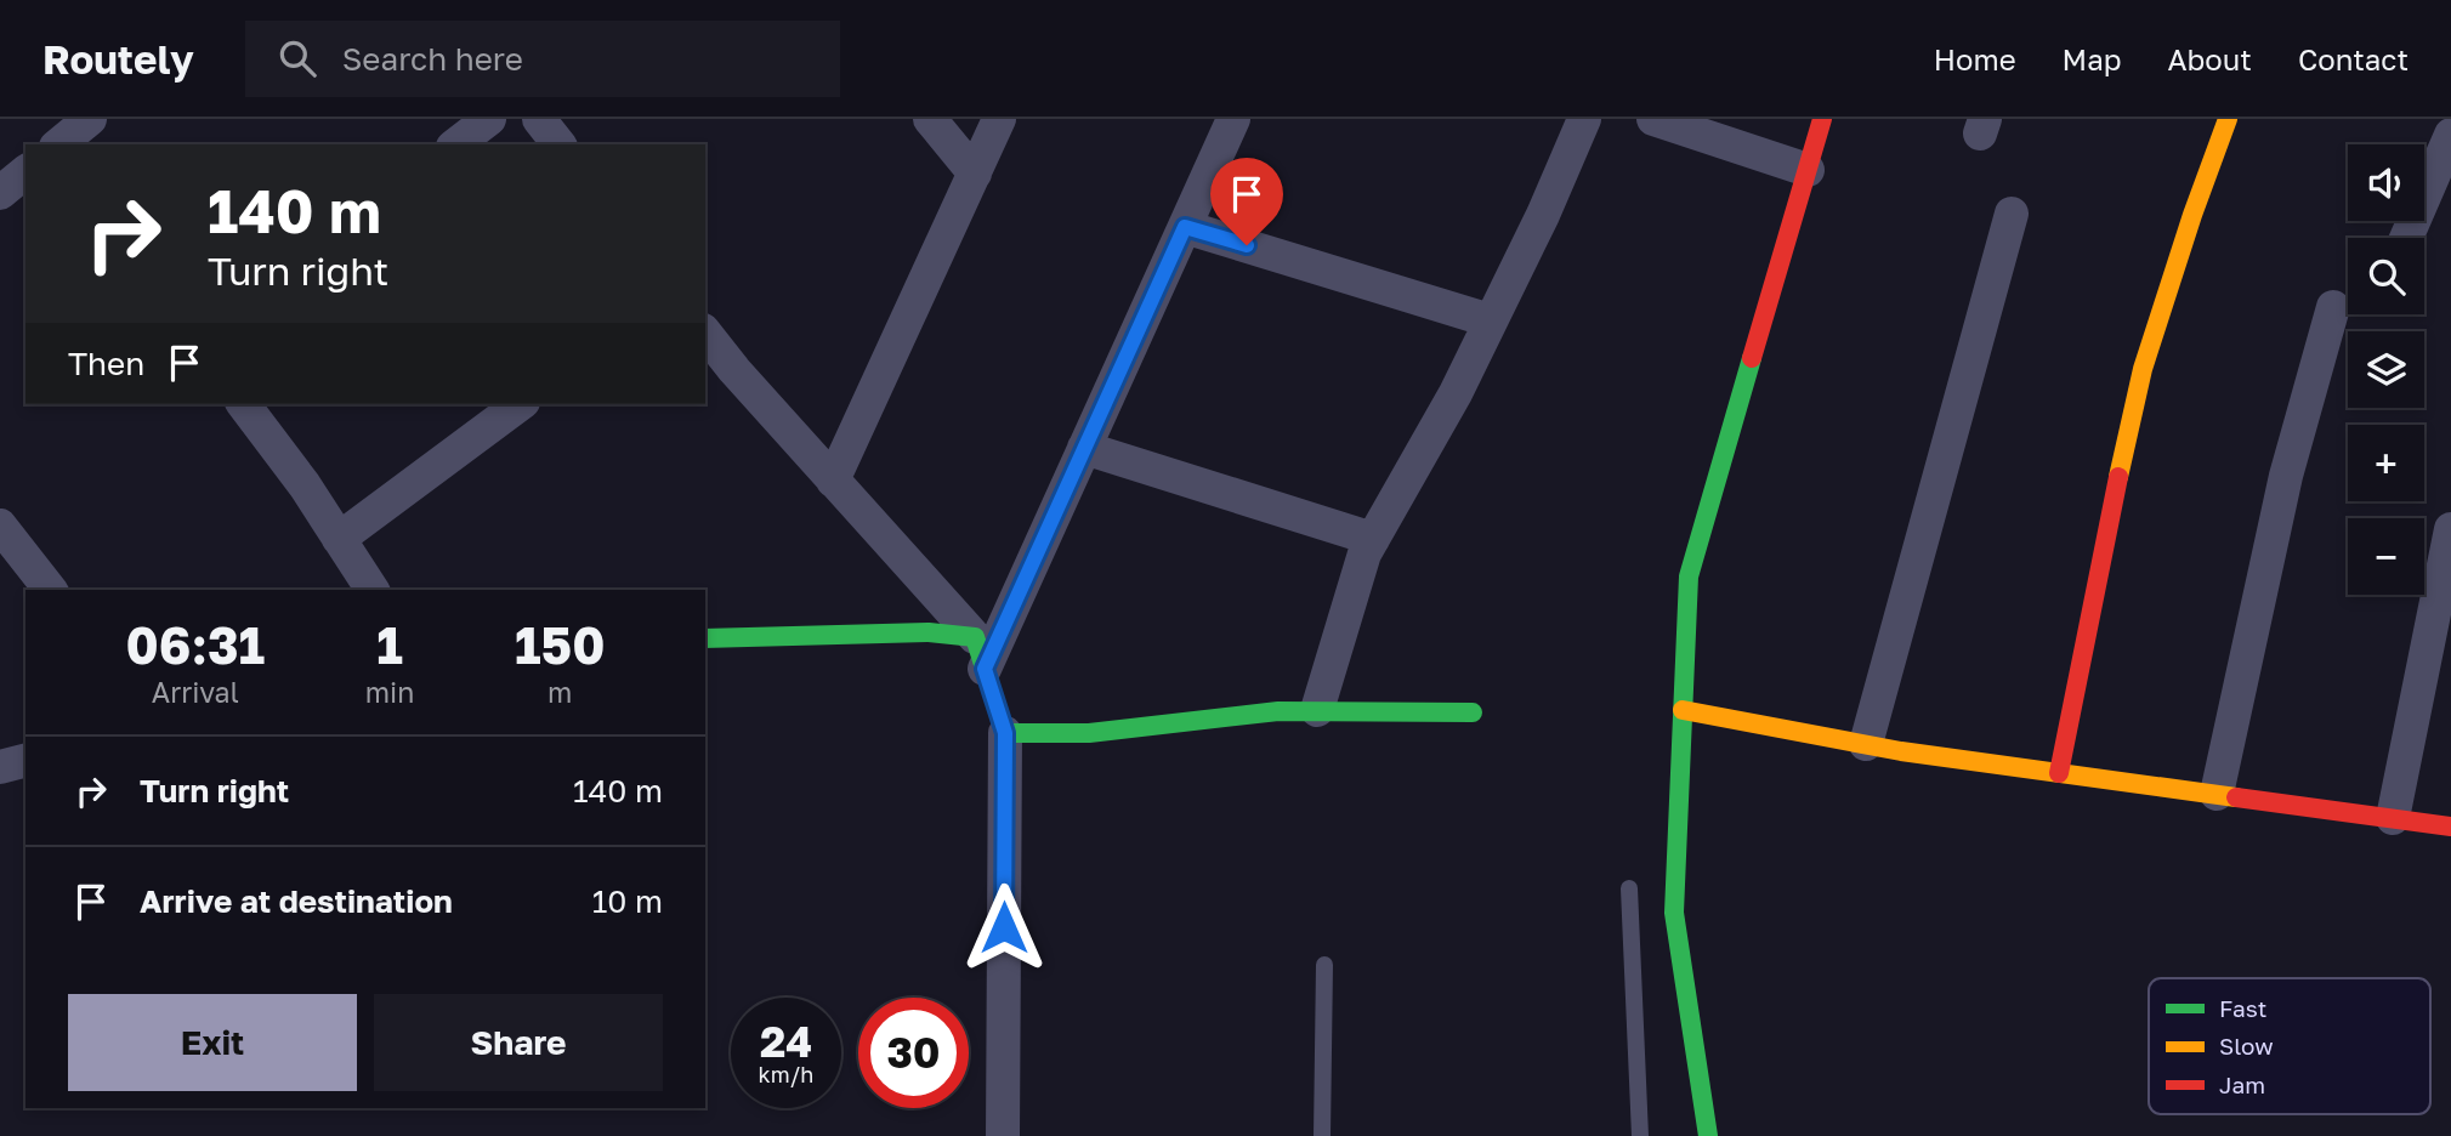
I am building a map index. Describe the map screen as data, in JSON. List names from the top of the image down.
{
  "legend": ["Fast", "Slow", "Jam"],
  "page": {
    "header": "Routely",
    "search": "Search here",
    "nav": [
      "Home",
      "Map",
      "About",
      "Contact"
    ],
    "map_buttons": ["+", "−"],
    "turn": ["140 m", "Turn right"],
    "then": "Then",
    "eta": [
      "06:31",
      "Arrival",
      "1",
      "min",
      "150",
      "m"
    ],
    "list": [
      {
        "name": "Turn right",
        "value": "140 m"
      },
      {
        "name": "Arrive at destination",
        "value": "10 m"
      }
    ],
    "buttons": ["Exit", "Share"],
    "speed": "24 km/h",
    "limit": "30"
  }
}
